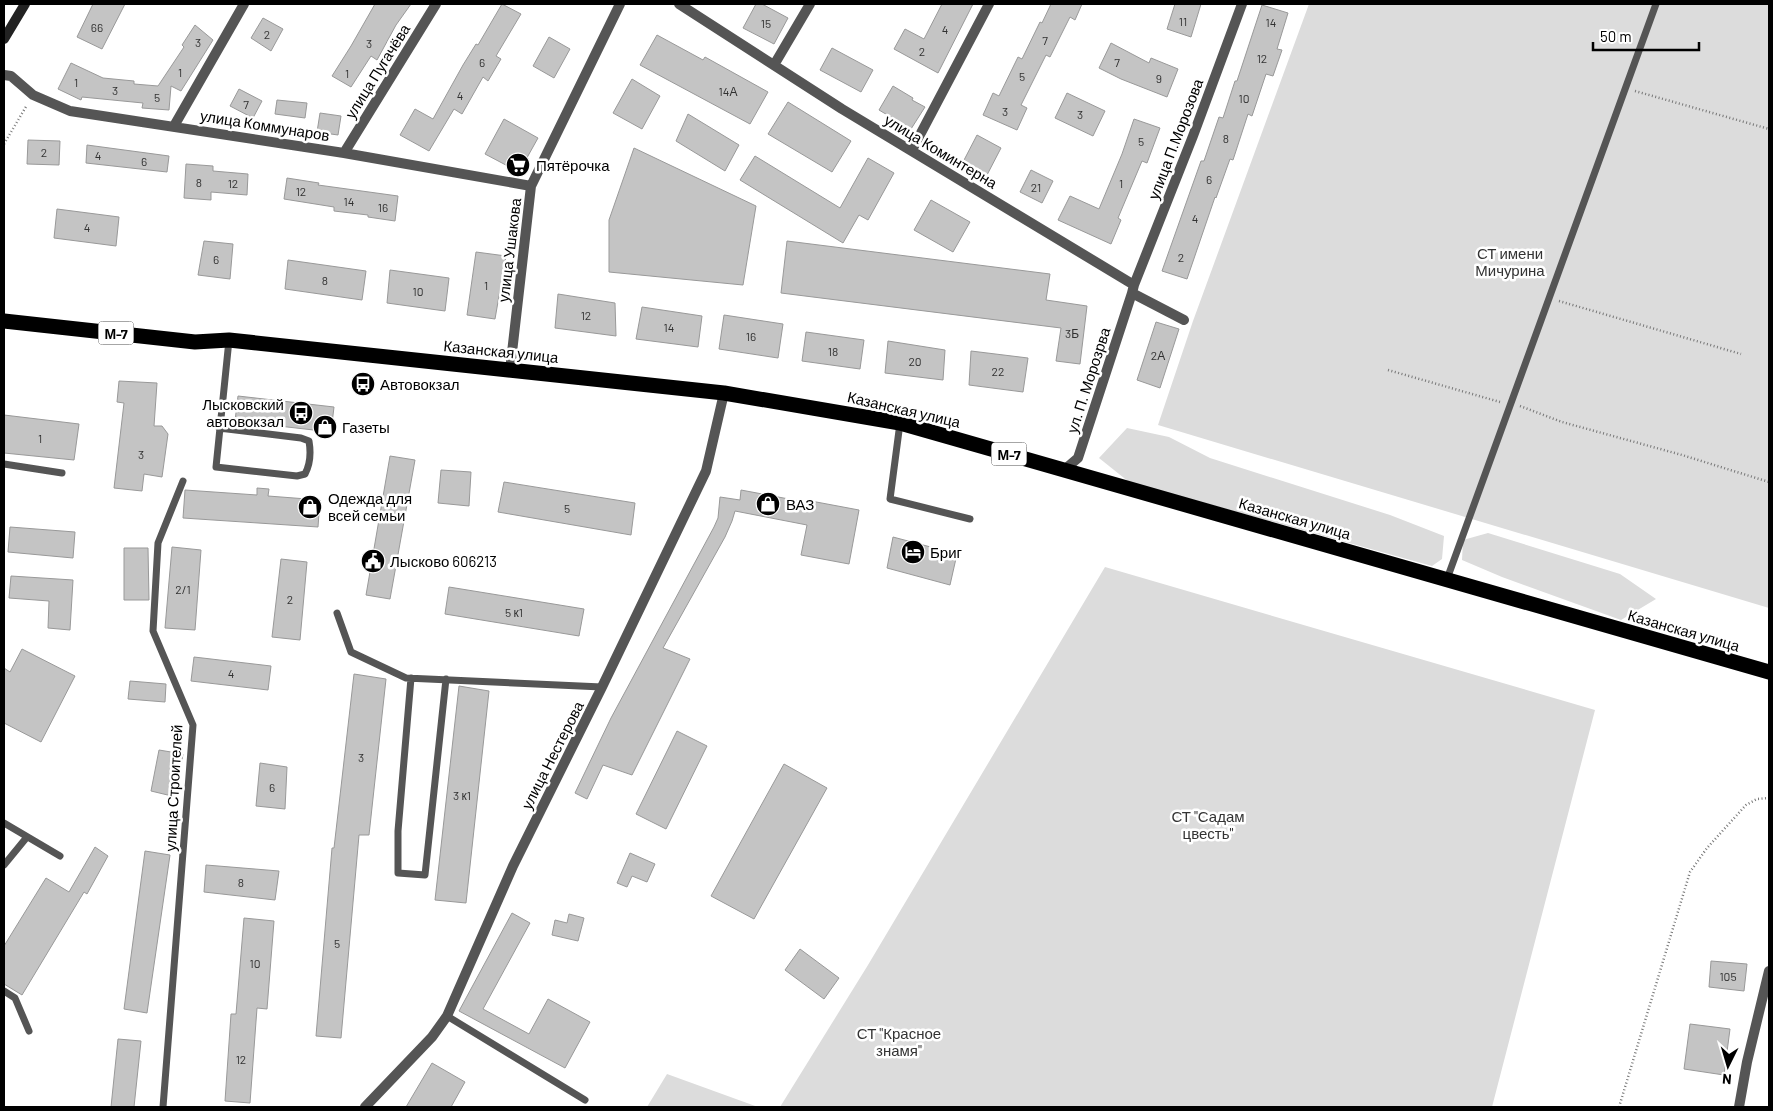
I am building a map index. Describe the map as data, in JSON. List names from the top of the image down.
{
  "streets": {
    "highway": ["М-7", "Казанская улица"],
    "street": [
      "улица Пугачёва",
      "улица Коммунаров",
      "улица П.Морозова",
      "улица Коминтерна",
      "улица Ушакова",
      "ул. П. Морозрва",
      "улица Нестерова"
    ],
    "lane": ["улица Строителей"]
  },
  "crossings": [
    ["улица Пугачёва", "улица Коммунаров"],
    ["улица Коммунаров", "улица Ушакова"],
    ["улица П.Морозова", "улица Коминтерна"],
    ["улица П.Морозова", "ул. П. Морозрва"],
    ["улица Коминтерна", "ул. П. Морозрва"],
    ["улица Ушакова", "Казанская улица"],
    ["Казанская улица", "ул. П. Морозрва"],
    ["Казанская улица", "улица Нестерова"]
  ],
  "parks": ["СТ имени Мичурина", "СТ \"Садам цвесть\"", "СТ \"Красное знамя\""],
  "places": {
    "supermarket": ["Пятёрочка"],
    "bus stop": ["Автовокзал", "Лысковский автовокзал"],
    "shop": ["Газеты", "ВАЗ", "Одежда для всей семьи"],
    "hotel": ["Бриг"],
    "public building": ["Лысково 606213"]
  },
  "house_numbers": [
    "11",
    "14",
    "15",
    "66",
    "4",
    "2",
    "7",
    "3",
    "3",
    "2",
    "12",
    "6",
    "7",
    "1",
    "1",
    "5",
    "9",
    "1",
    "3",
    "14А",
    "4",
    "5",
    "10",
    "7",
    "3",
    "3",
    "8",
    "5",
    "2",
    "4",
    "6",
    "6",
    "8",
    "12",
    "1",
    "21",
    "12",
    "14",
    "16",
    "4",
    "4",
    "2",
    "6",
    "8",
    "1",
    "10",
    "12",
    "14",
    "3Б",
    "16",
    "18",
    "2А",
    "20",
    "22",
    "1",
    "3",
    "5",
    "2/1",
    "2",
    "5 к1",
    "4",
    "3",
    "6",
    "3 к1",
    "8",
    "5",
    "10",
    "105",
    "12"
  ],
  "scale_bar": "50 m",
  "north": "bottom"
}
